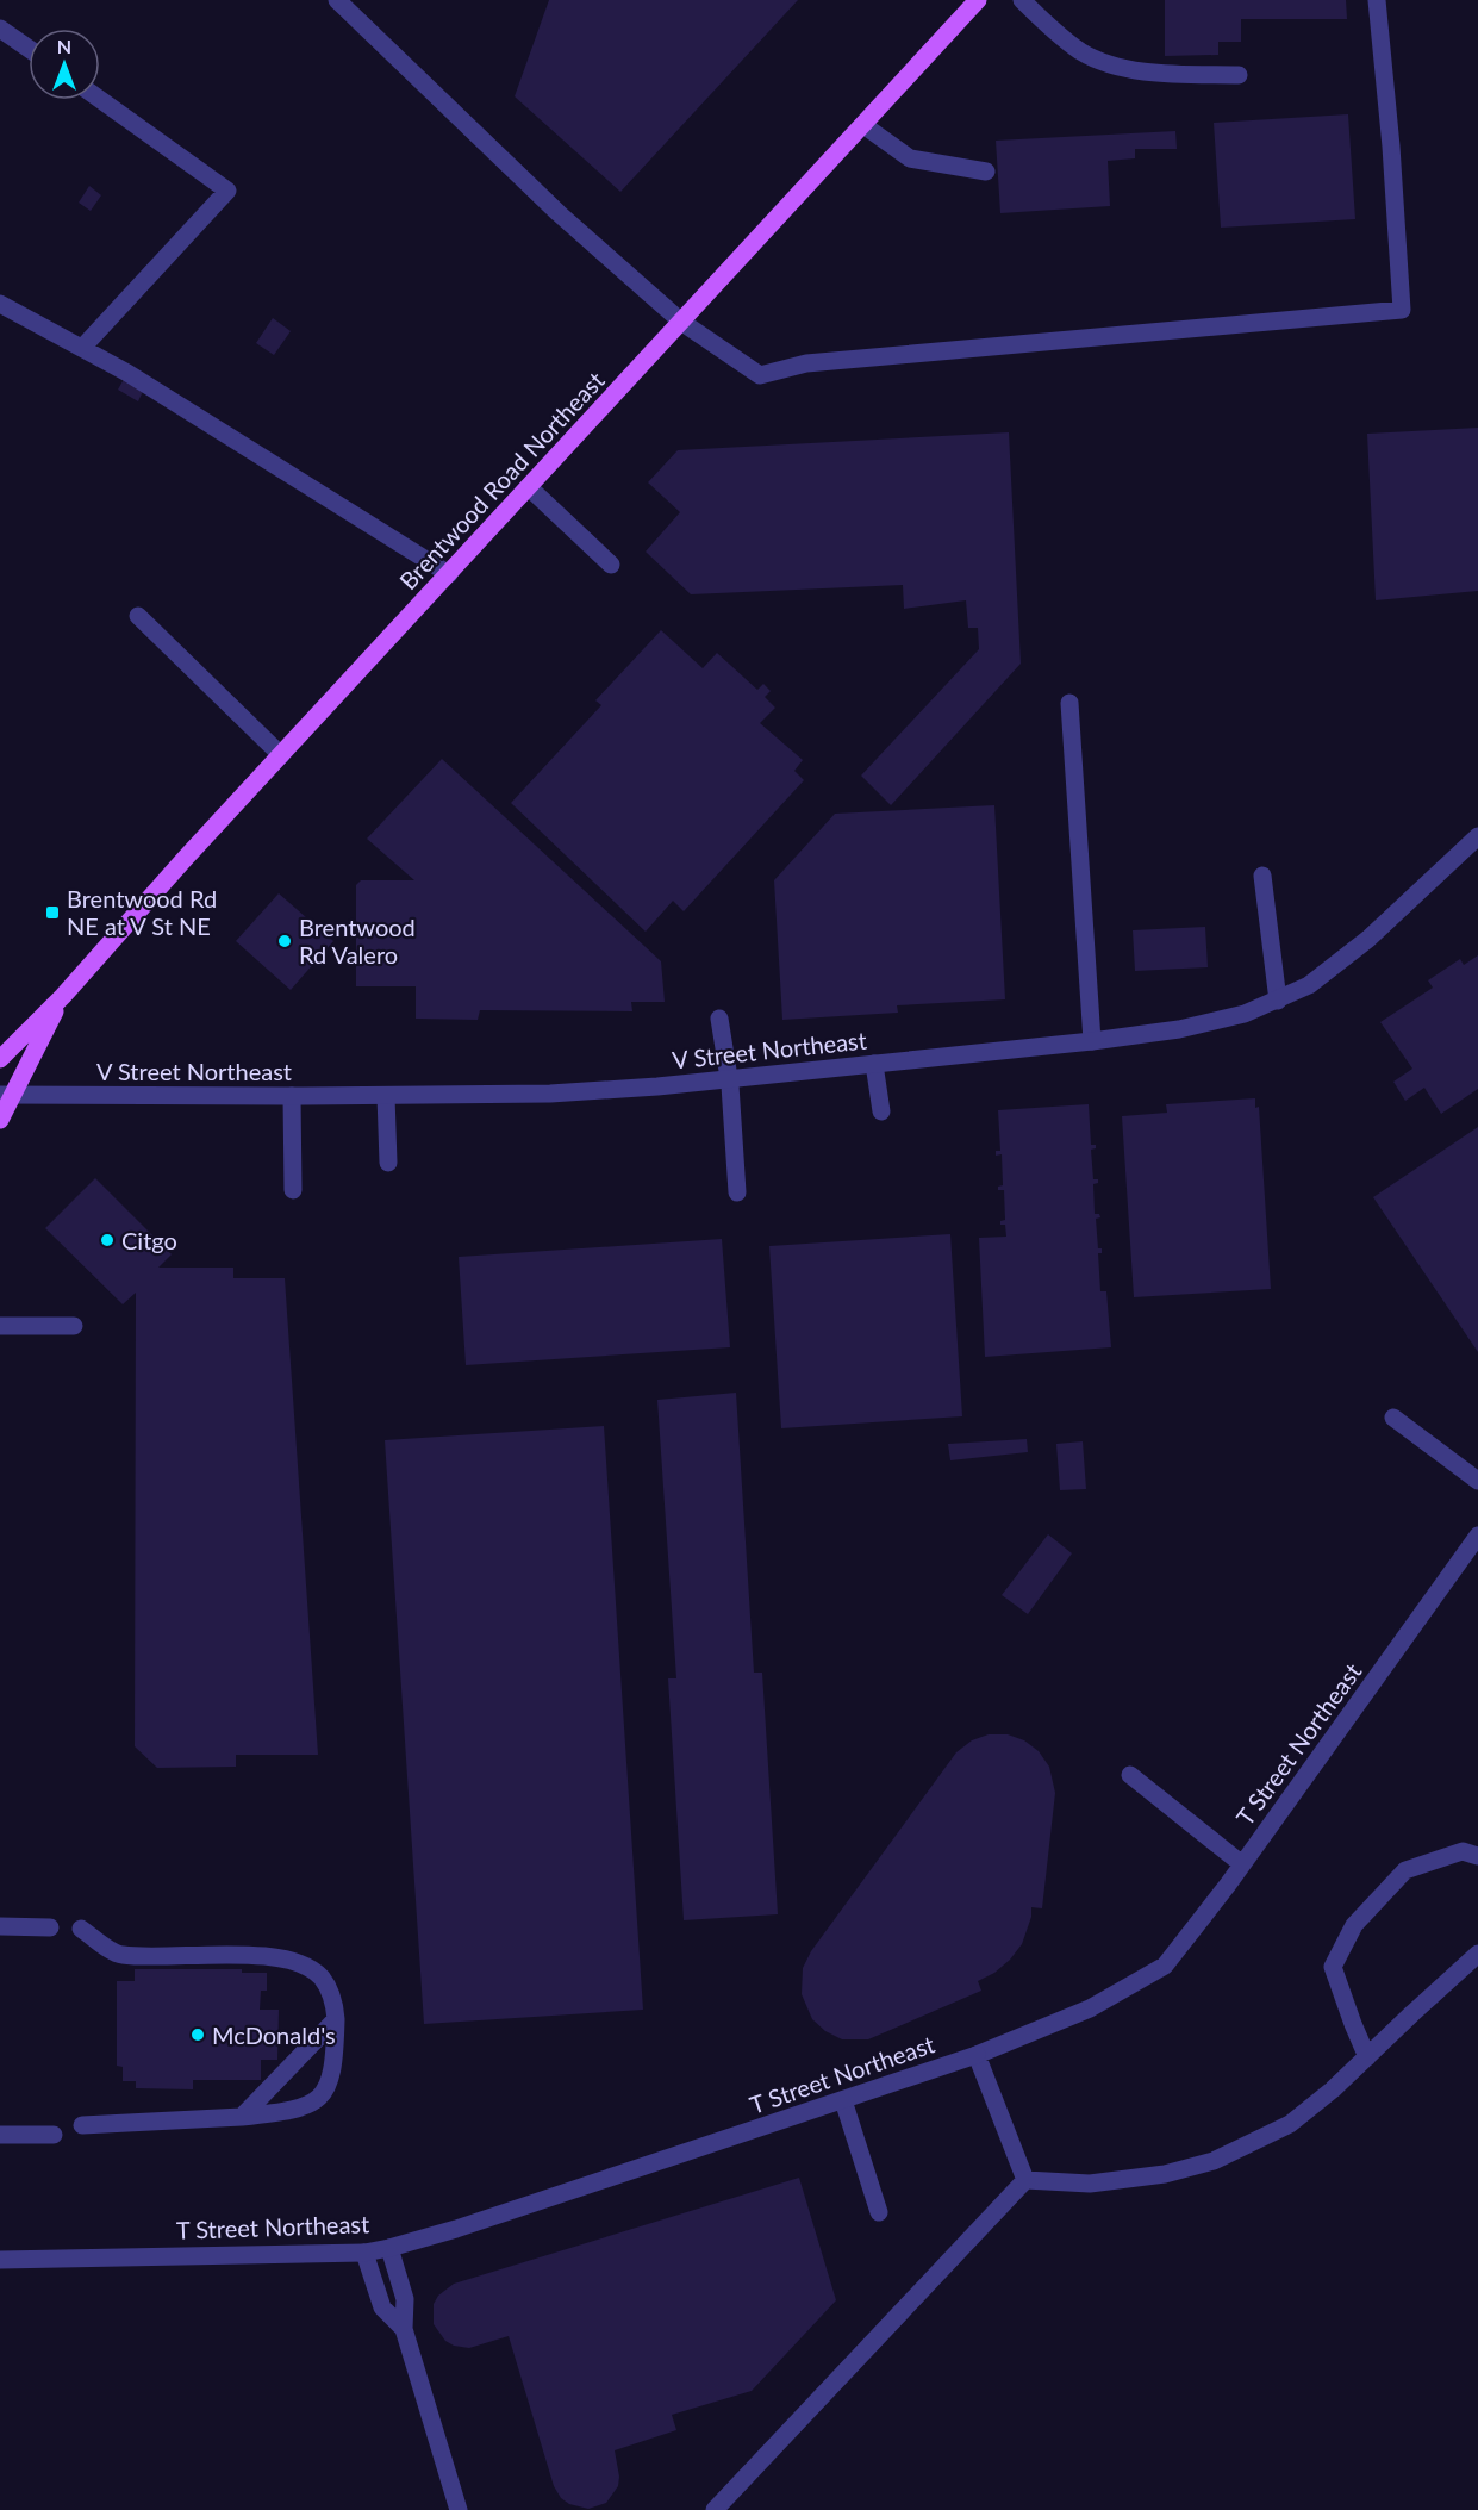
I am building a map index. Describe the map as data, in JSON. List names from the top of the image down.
{
  "streets": {
    "main road": ["Brentwood Road Northeast"],
    "street": ["V Street Northeast", "T Street Northeast"]
  },
  "places": {
    "transit": ["Brentwood Rd NE at V St NE"],
    "other": ["Brentwood Rd Valero", "Citgo", "McDonald's"]
  },
  "north": "top"
}
